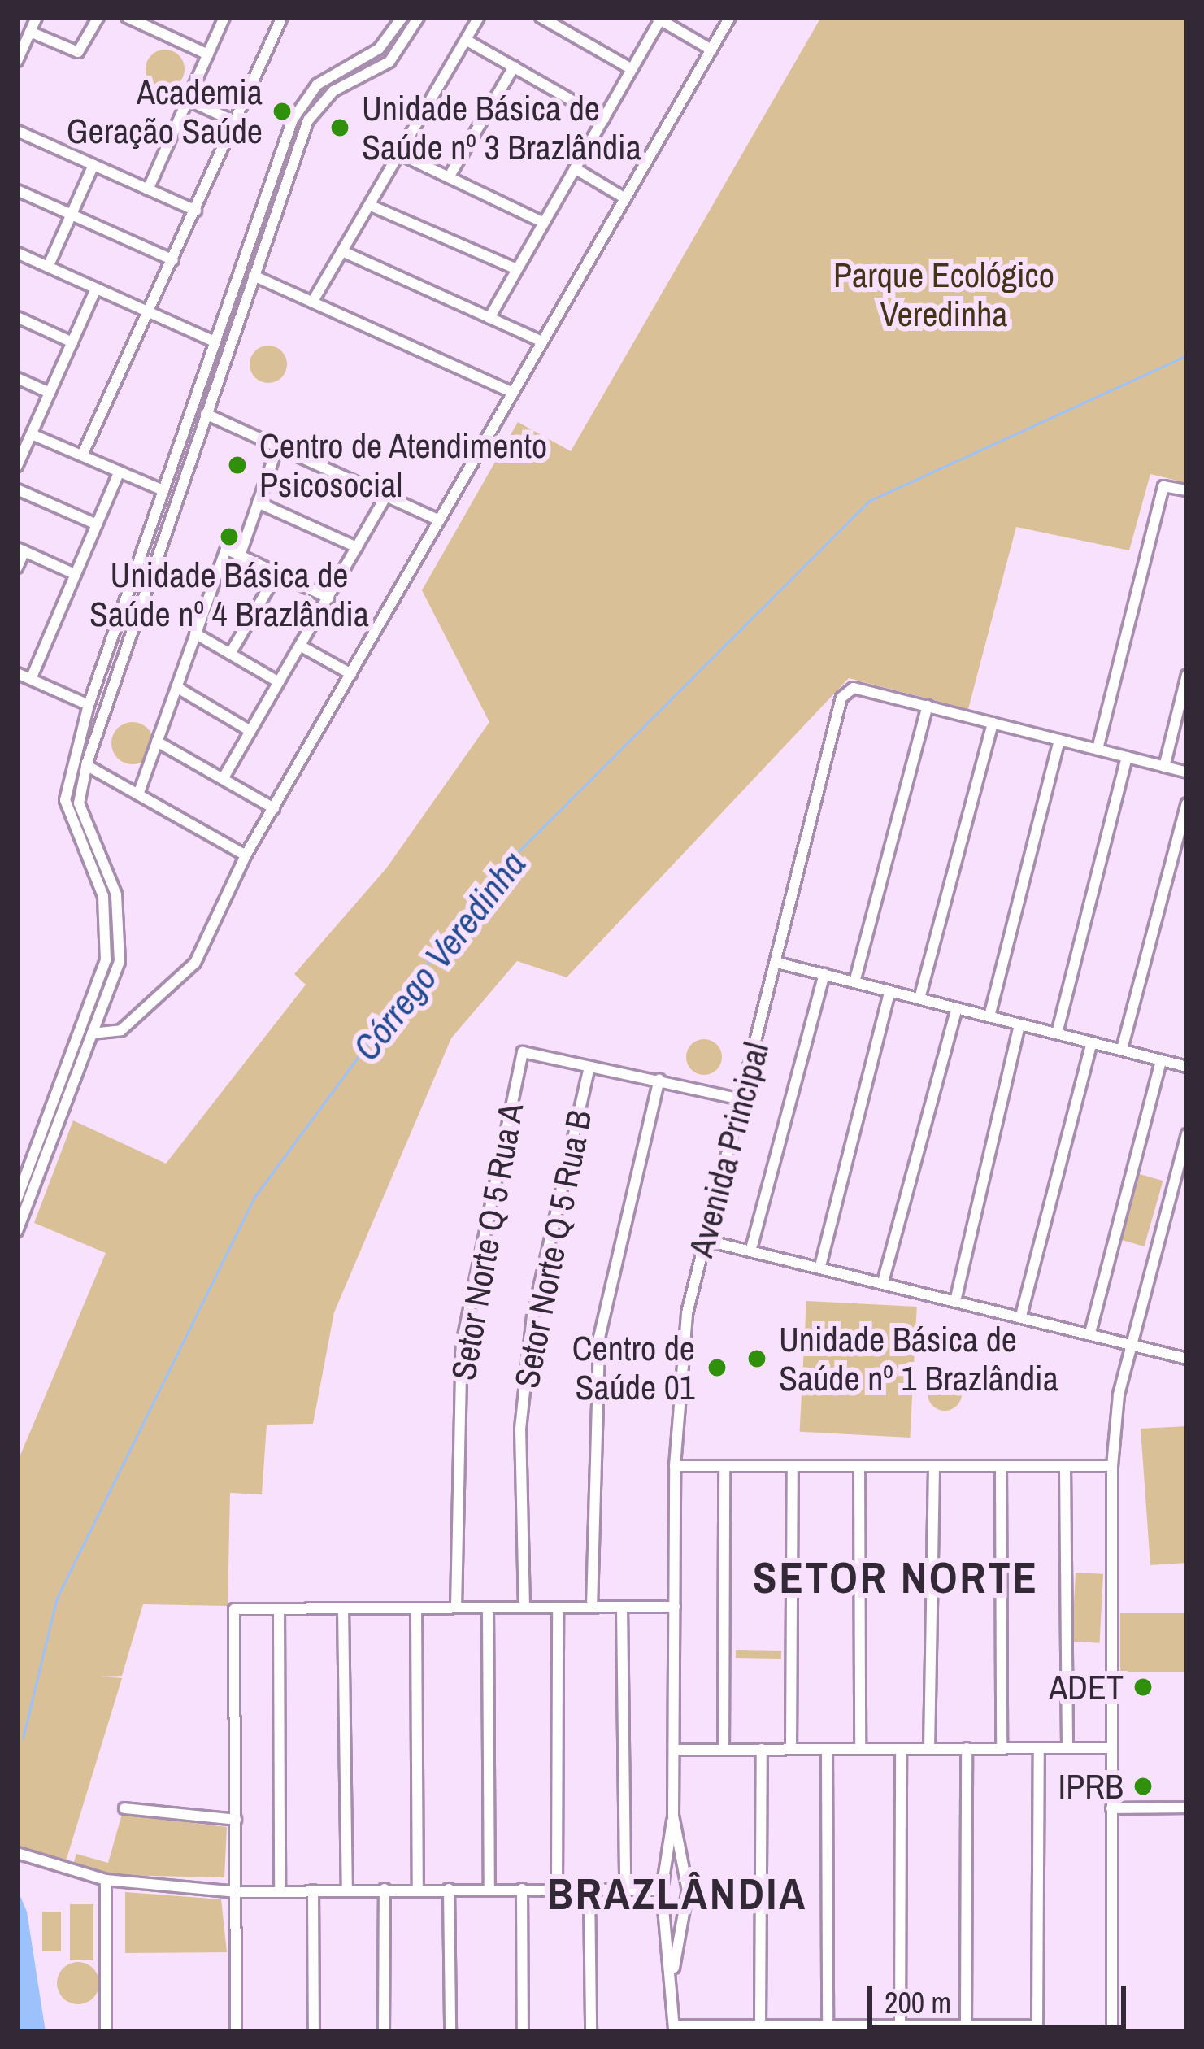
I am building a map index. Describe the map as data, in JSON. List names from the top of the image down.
{
  "streets": {
    "street": ["Avenida Principal", "Setor Norte Q 5 Rua A", "Setor Norte Q 5 Rua B"]
  },
  "crossings": [
    ["Setor Norte Q 5 Rua A", "Setor Norte Q 5 Rua B"]
  ],
  "districts": ["SETOR NORTE", "BRAZLÂNDIA"],
  "water": ["Córrego Veredinha"],
  "parks": ["Parque Ecológico Veredinha"],
  "places": [
    "Academia Geração Saúde",
    "Unidade Básica de Saúde nº 3 Brazlândia",
    "Centro de Atendimento Psicosocial",
    "Unidade Básica de Saúde nº 4 Brazlândia",
    "Unidade Básica de Saúde nº 1 Brazlândia",
    "Centro de Saúde 01",
    "ADET",
    "IPRB"
  ],
  "scale_bar": "200 m"
}
